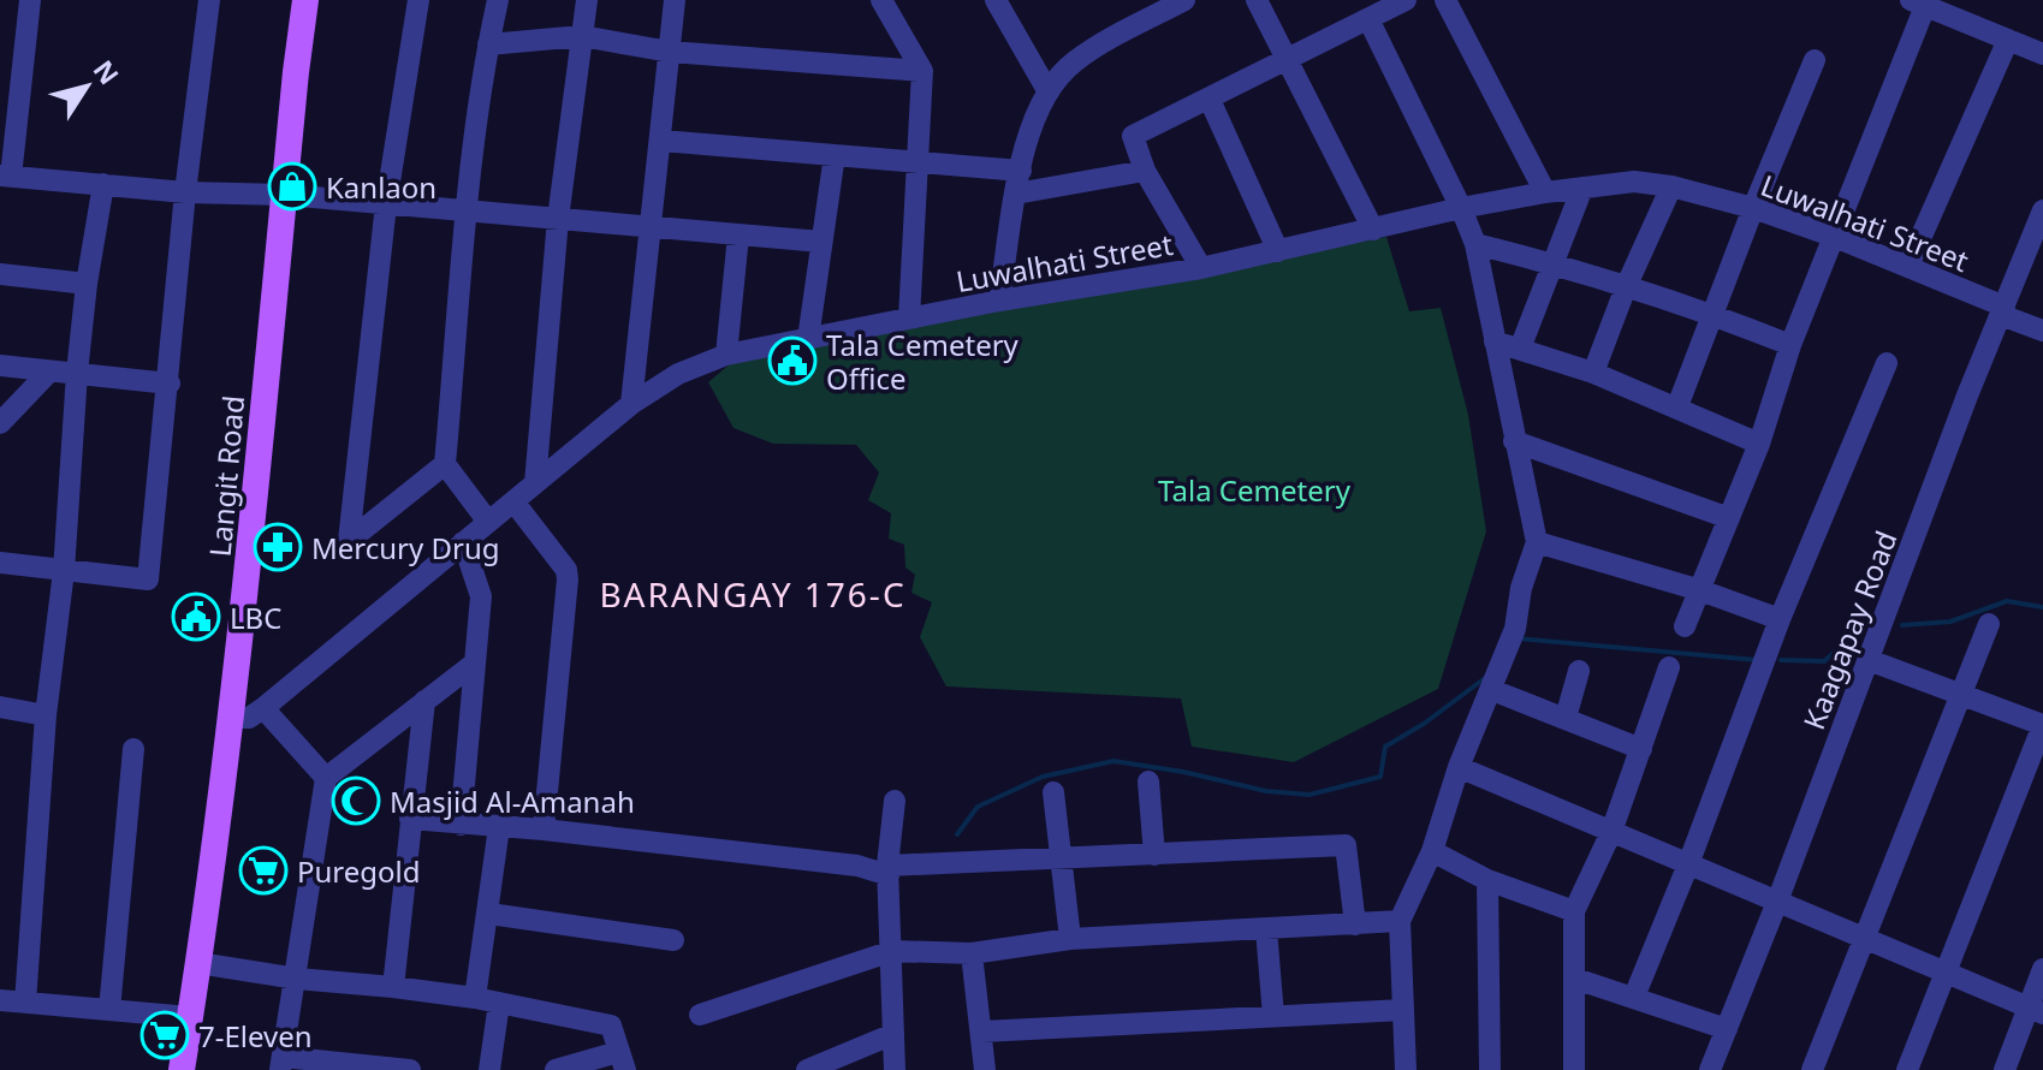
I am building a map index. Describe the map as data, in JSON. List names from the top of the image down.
{
  "streets": {
    "main road": ["Langit Road"],
    "street": ["Luwalhati Street", "Kaagapay Road"]
  },
  "crossings": [
    ["Luwalhati Street", "Langit Road"],
    ["Luwalhati Street", "Kaagapay Road"]
  ],
  "districts": ["BARANGAY 176-C"],
  "parks": ["Tala Cemetery"],
  "places": {
    "shop": ["Kanlaon"],
    "public building": ["Tala Cemetery Office", "LBC"],
    "pharmacy": ["Mercury Drug"],
    "mosque": ["Masjid Al-Amanah"],
    "supermarket": ["Puregold", "7-Eleven"]
  },
  "north": "top right"
}
